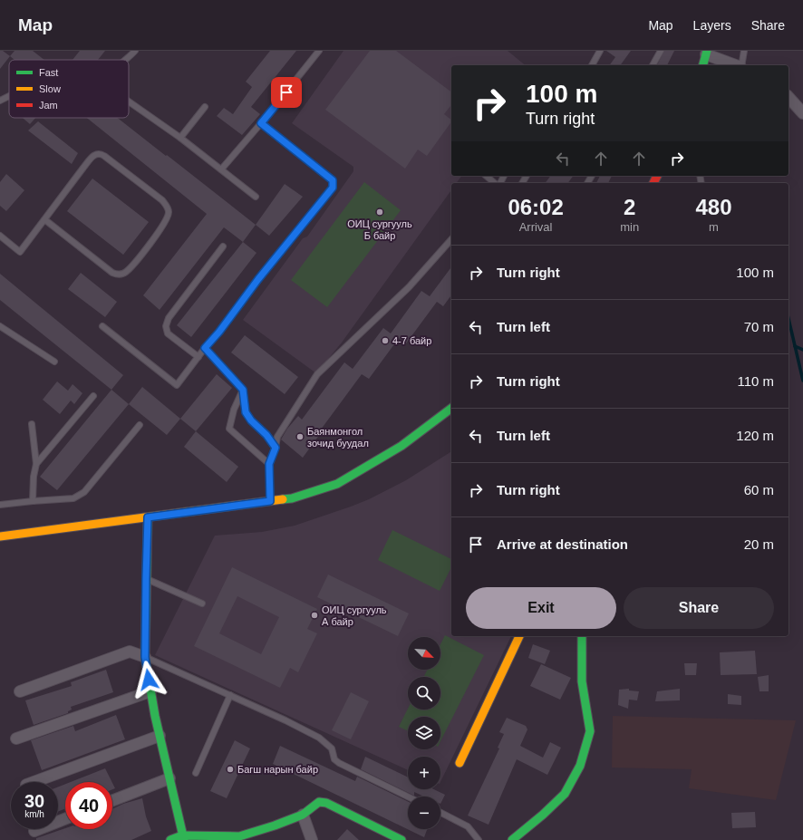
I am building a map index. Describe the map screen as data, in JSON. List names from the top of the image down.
{
  "places": [
    "ОИЦ сургууль Б байр",
    "4-7 байр",
    "Баянмонгол зочид буудал",
    "ОИЦ сургууль А байр",
    "Багш нарын байр"
  ],
  "legend": ["Fast", "Slow", "Jam"],
  "north": "bottom right",
  "page": {
    "header": "Map",
    "nav": ["Map", "Layers", "Share"],
    "turn": ["100 m", "Turn right"],
    "eta": [
      "06:02",
      "Arrival",
      "2",
      "min",
      "480",
      "m"
    ],
    "list": [
      {
        "name": "Turn right",
        "value": "100 m"
      },
      {
        "name": "Turn left",
        "value": "70 m"
      },
      {
        "name": "Turn right",
        "value": "110 m"
      },
      {
        "name": "Turn left",
        "value": "120 m"
      },
      {
        "name": "Turn right",
        "value": "60 m"
      },
      {
        "name": "Arrive at destination",
        "value": "20 m"
      }
    ],
    "buttons": ["Exit", "Share"],
    "map_buttons": ["+", "−"],
    "speed": "30 km/h",
    "limit": "40"
  }
}
